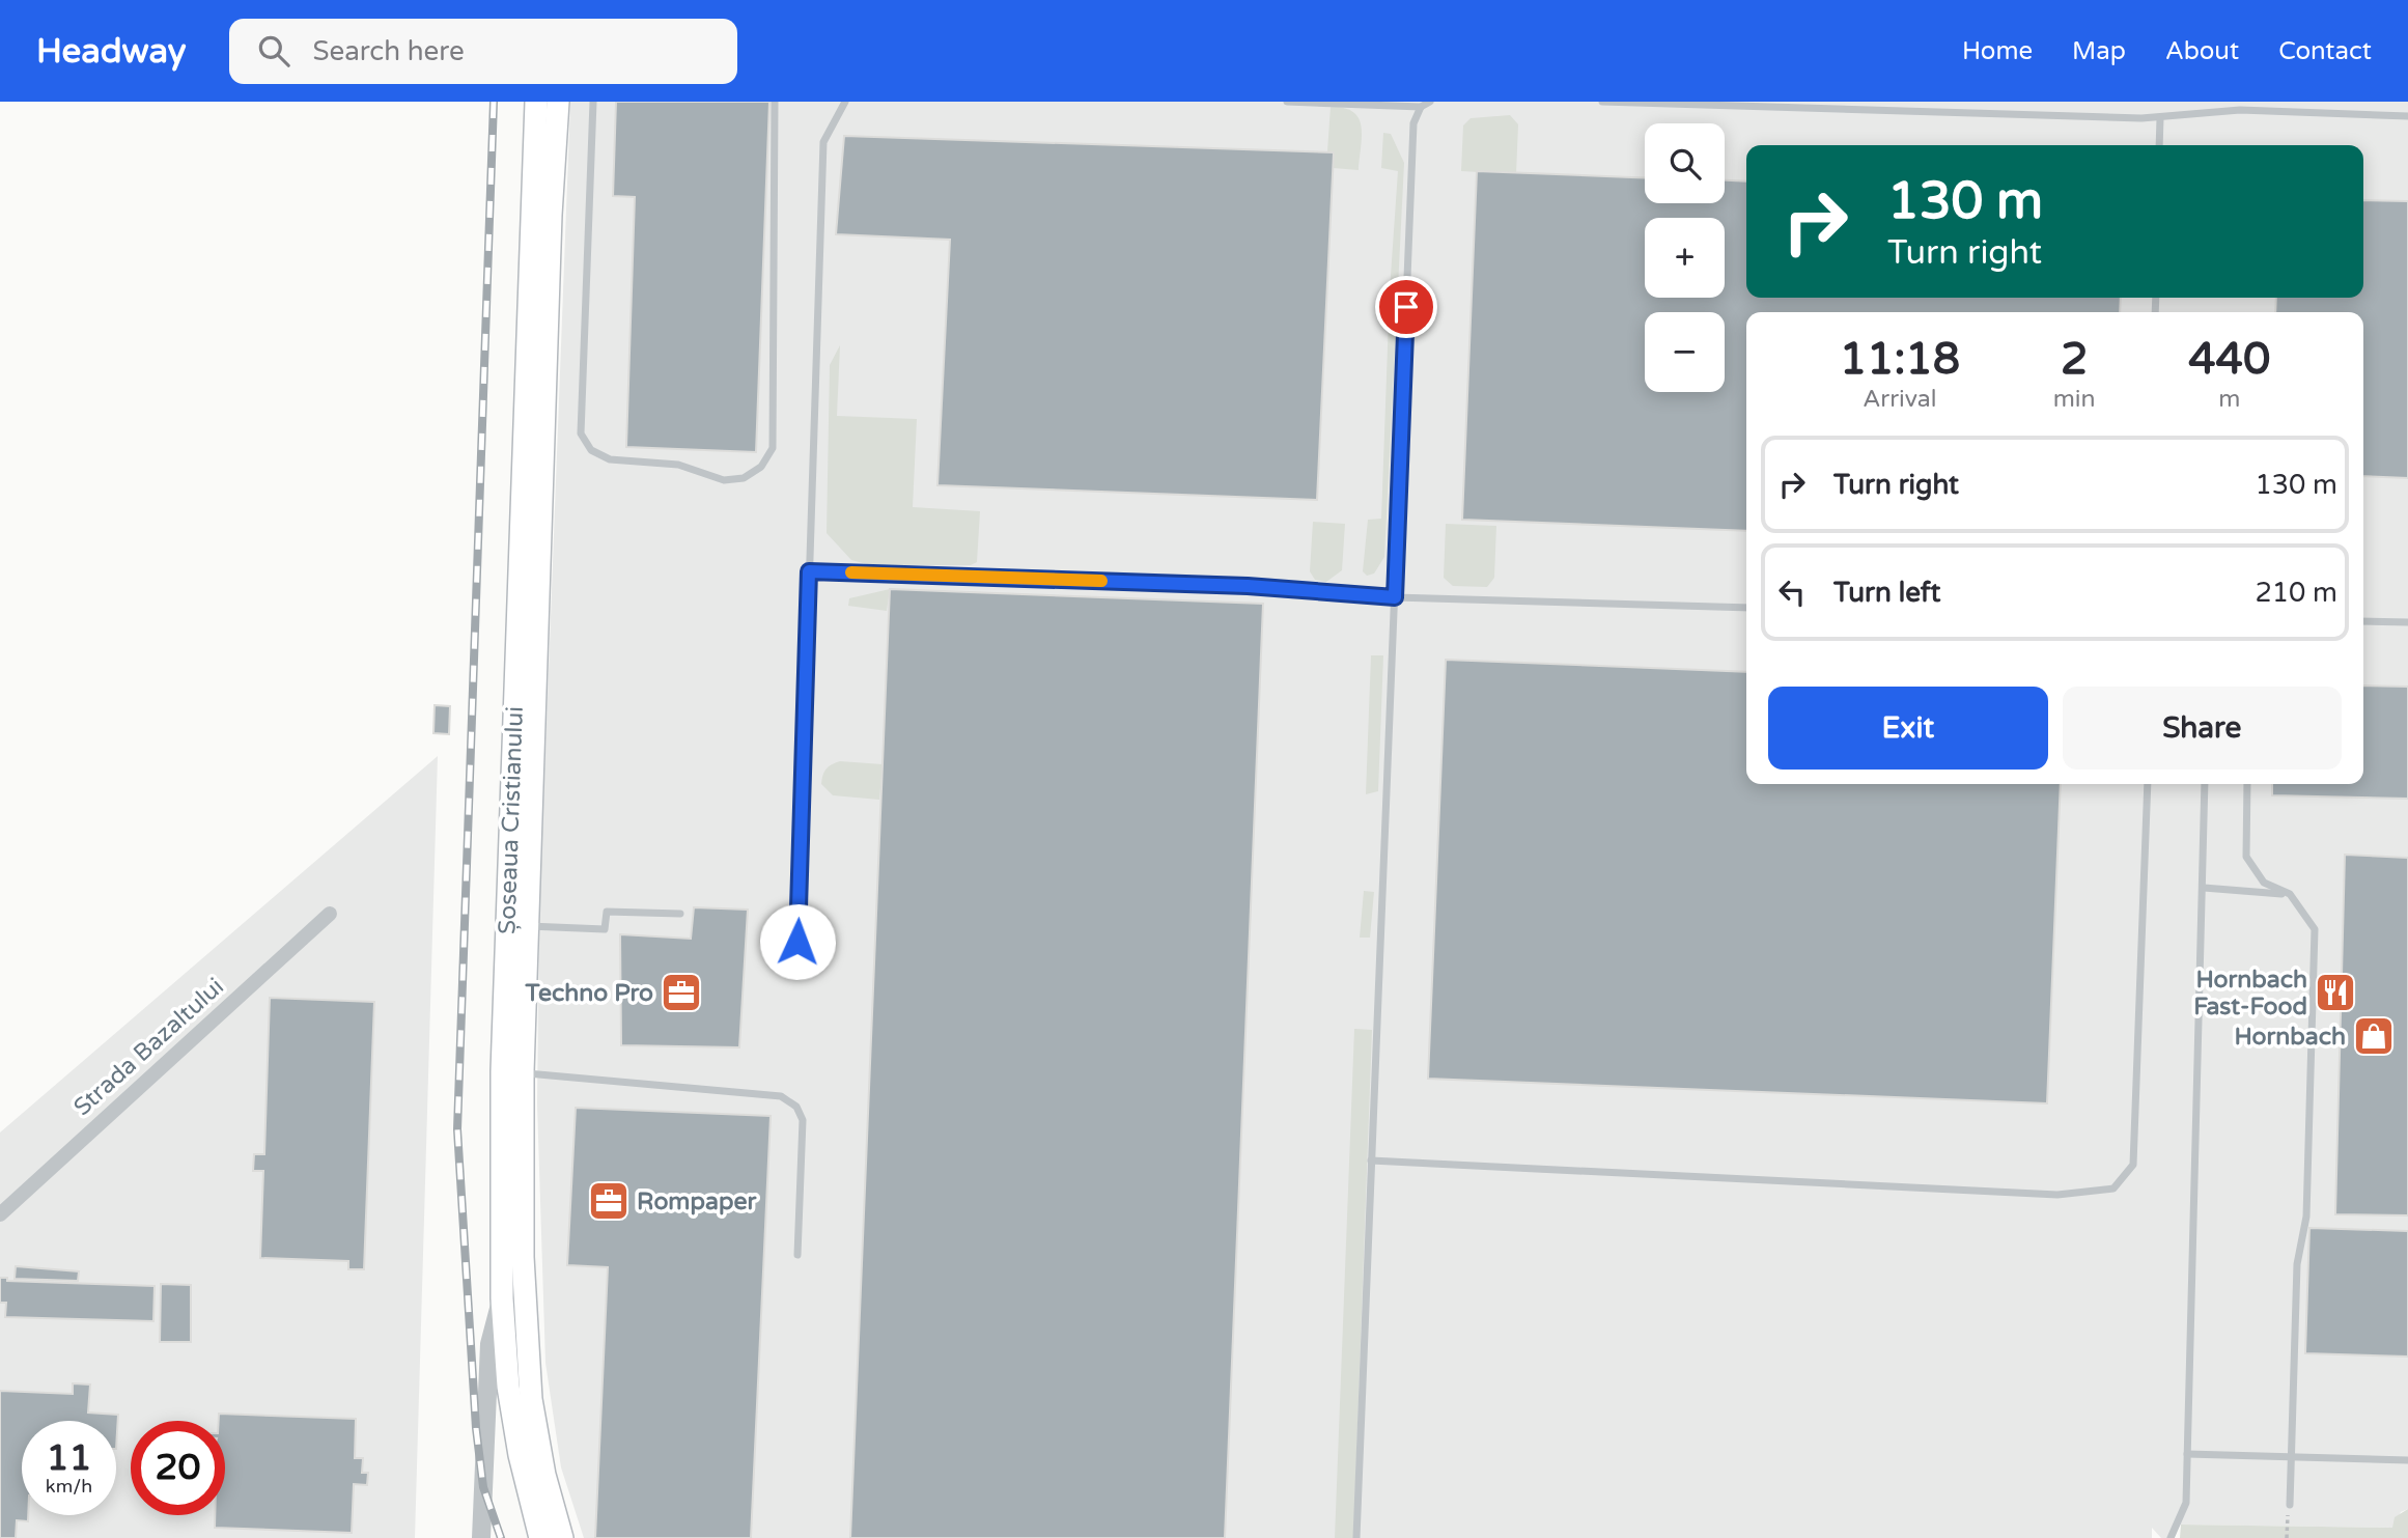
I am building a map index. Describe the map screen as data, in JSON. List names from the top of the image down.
{
  "streets": {
    "main road": ["Șoseaua Cristianului"],
    "street": ["Strada Bazaltului"]
  },
  "places": {
    "office": ["Techno Pro", "Rompaper"],
    "restaurant": ["Hornbach Fast-Food"],
    "shop": ["Hornbach"]
  },
  "page": {
    "header": "Headway",
    "search": "Search here",
    "nav": [
      "Home",
      "Map",
      "About",
      "Contact"
    ],
    "map_buttons": ["+", "−"],
    "turn": ["130 m", "Turn right"],
    "eta": [
      "11:18",
      "Arrival",
      "2",
      "min",
      "440",
      "m"
    ],
    "list": [
      {
        "name": "Turn right",
        "value": "130 m"
      },
      {
        "name": "Turn left",
        "value": "210 m"
      }
    ],
    "buttons": ["Exit", "Share"],
    "speed": "11 km/h",
    "limit": "20"
  }
}
